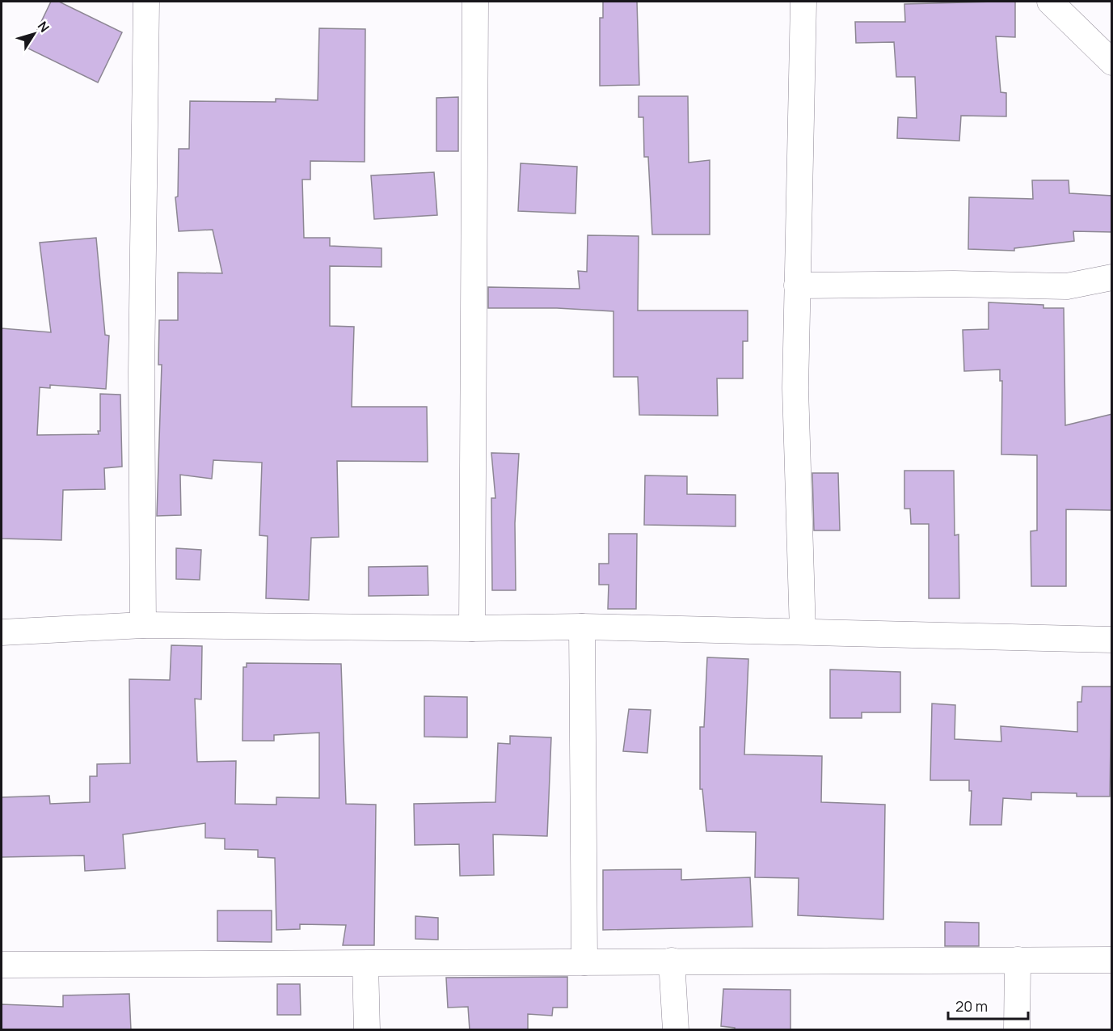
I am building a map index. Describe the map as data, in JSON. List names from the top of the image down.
{
  "scale_bar": "20 m",
  "north": "top right"
}
